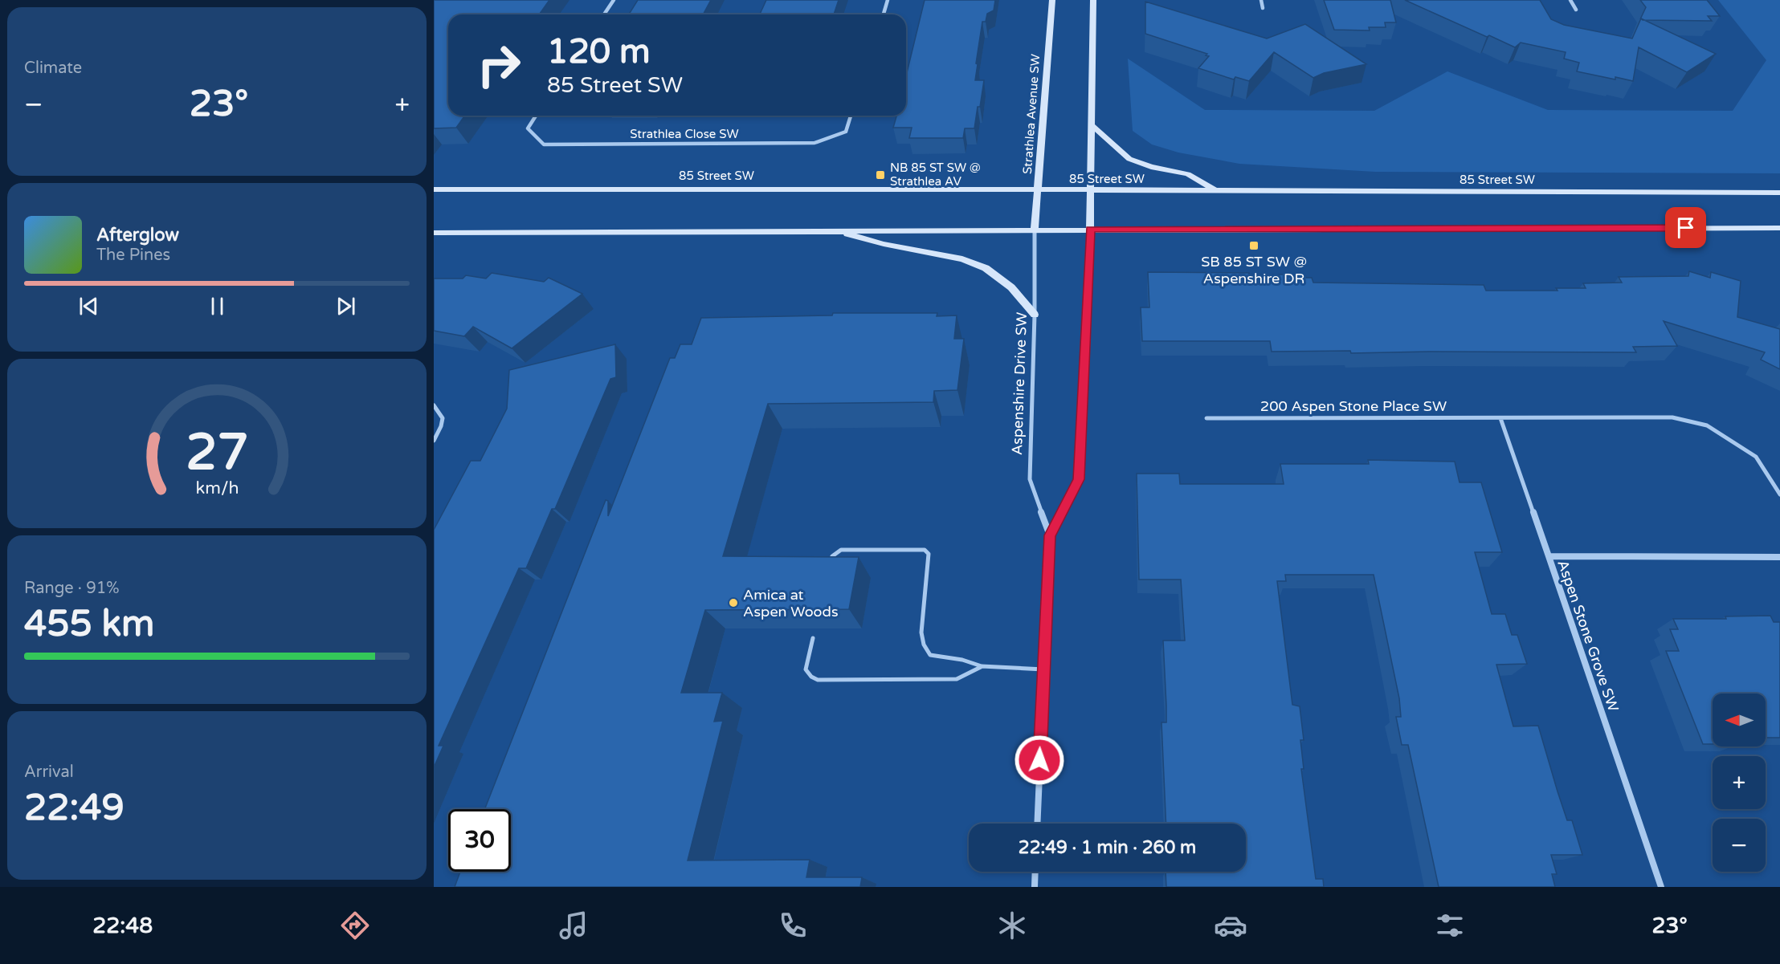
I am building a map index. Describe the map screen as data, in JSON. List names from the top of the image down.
{
  "streets": {
    "main road": ["Strathlea Avenue SW", "85 Street SW"],
    "street": [
      "Strathlea Close SW",
      "Aspenshire Drive SW",
      "200 Aspen Stone Place SW",
      "Aspen Stone Grove SW"
    ]
  },
  "crossings": [
    ["Strathlea Avenue SW", "85 Street SW"],
    ["Strathlea Avenue SW", "Aspenshire Drive SW"]
  ],
  "places": {
    "transit": ["NB 85 ST SW @ Strathlea AV", "SB 85 ST SW @ Aspenshire DR"],
    "other": ["Amica at Aspen Woods"]
  },
  "north": "left",
  "page": {
    "tile": [
      "Climate",
      ["Range · 91%", "455 km"],
      ["Arrival", "22:49"]
    ],
    "turn": ["120 m", "85 Street SW"],
    "heat": ["−", "23°", "+"],
    "song": ["Afterglow", "The Pines"],
    "map_buttons": ["+", "−"],
    "limit": "30",
    "trip": "22:49 · 1 min · 260 m",
    "tabs": ["22:48", "23°"],
    "gauge": ["27", "km/h"]
  }
}
